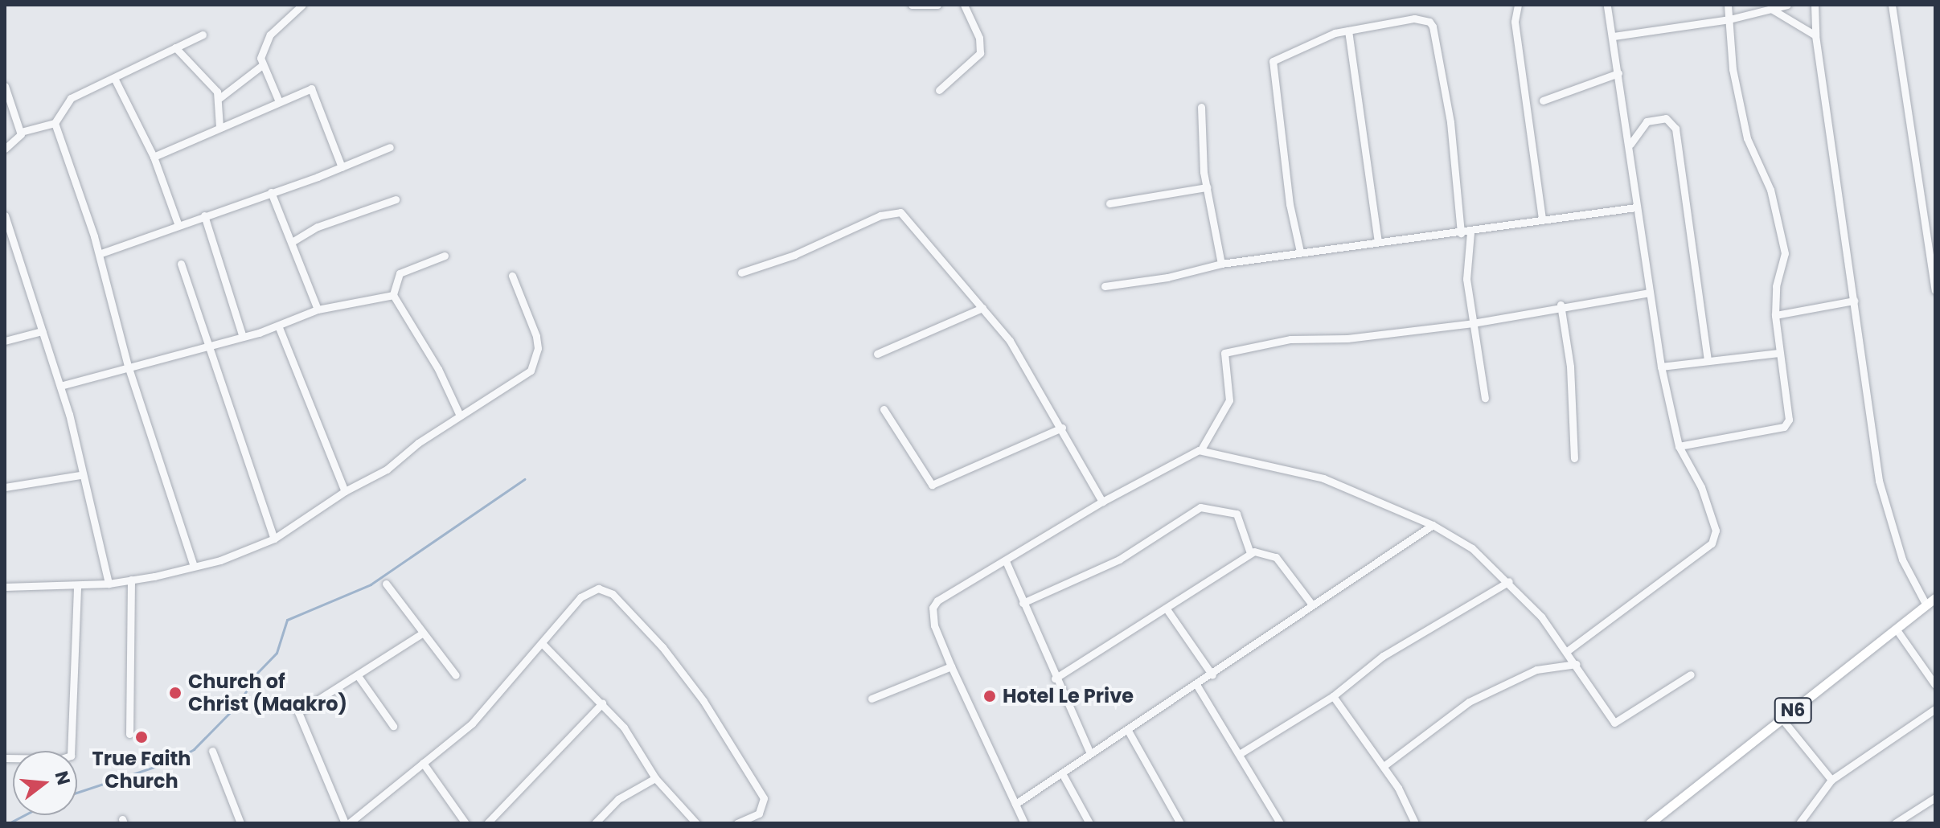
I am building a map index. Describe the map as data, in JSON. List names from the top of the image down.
{
  "streets": {
    "main road": ["N6"]
  },
  "places": ["Church of Christ (Maakro)", "Hotel Le Prive", "True Faith Church"],
  "north": "right"
}
